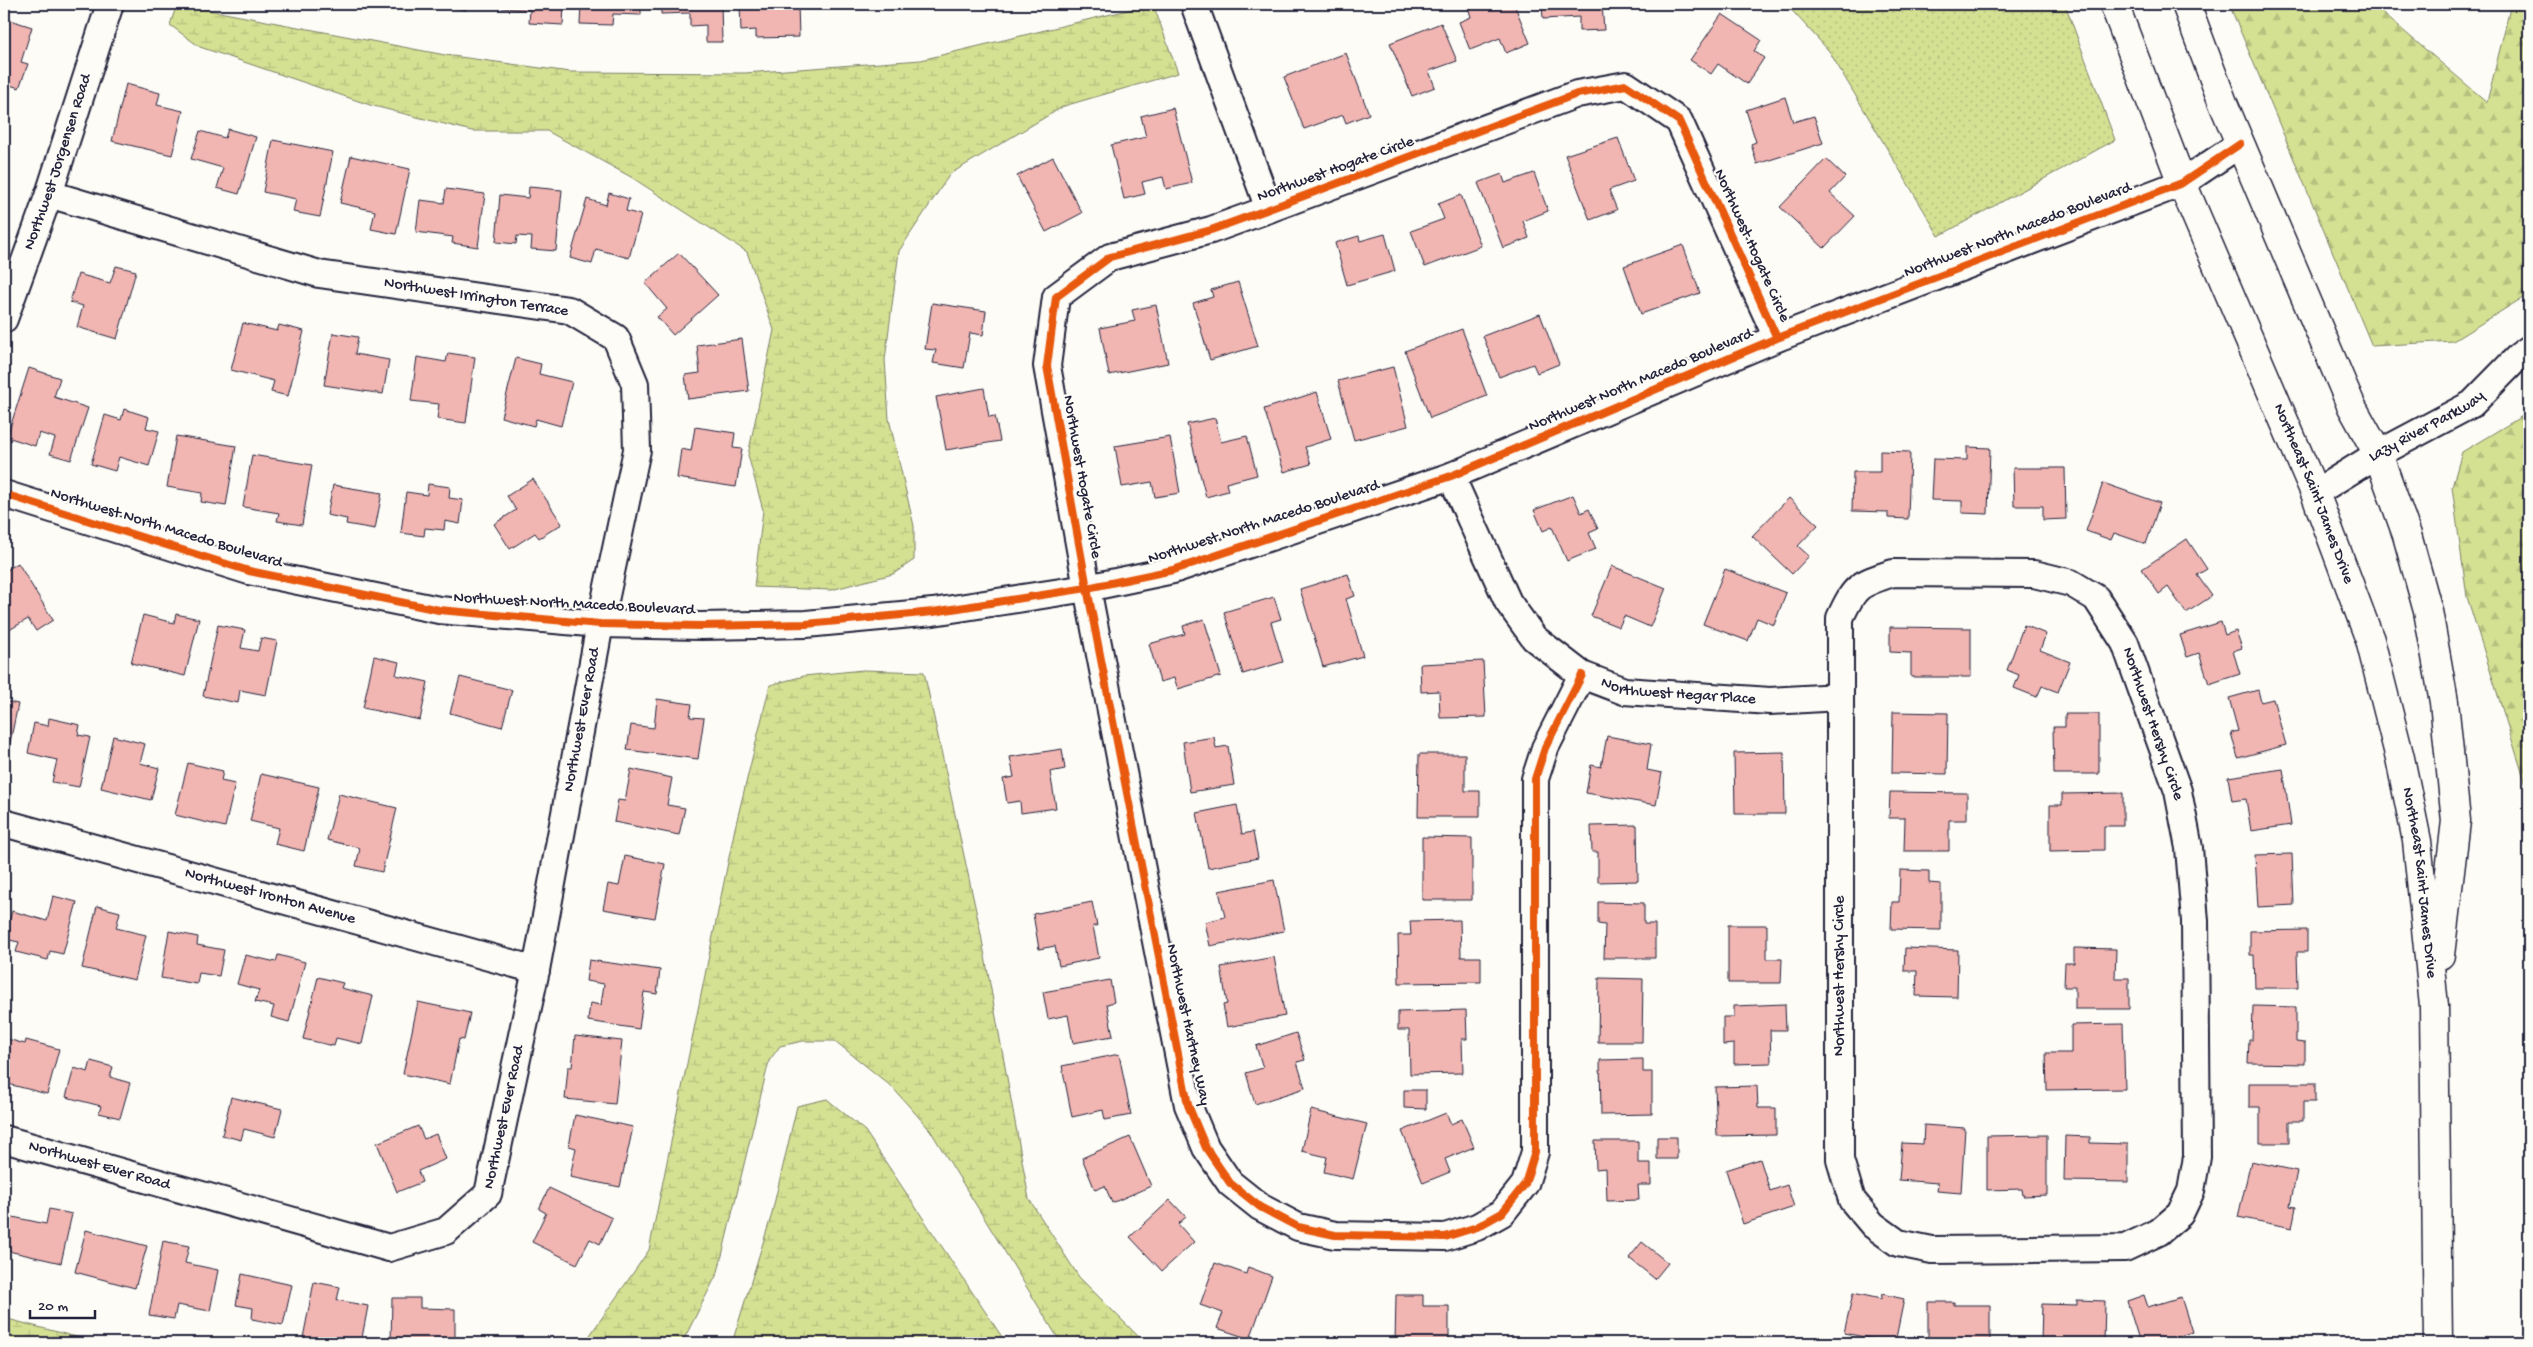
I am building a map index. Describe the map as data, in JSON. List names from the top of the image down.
{
  "streets": {
    "main road": ["Northeast Saint James Drive"],
    "street": [
      "Northwest Jorgensen Road",
      "Northwest Hogate Circle",
      "Northwest North Macedo Boulevard",
      "Northwest Irrington Terrace",
      "Lazy River Parkway",
      "Northwest Hegar Place",
      "Northwest Ever Road",
      "Northwest Hershy Circle",
      "Northwest Ironton Avenue",
      "Northwest Hartney Way"
    ]
  },
  "crossings": [
    ["Northwest Jorgensen Road", "Northwest Irrington Terrace"],
    ["Northwest Hogate Circle", "Northwest North Macedo Boulevard"],
    ["Northwest Hogate Circle", "Northwest Hartney Way"],
    ["Northwest North Macedo Boulevard", "Northwest Irrington Terrace"],
    ["Northwest North Macedo Boulevard", "Northeast Saint James Drive"],
    ["Northwest North Macedo Boulevard", "Northwest Hegar Place"],
    ["Northwest North Macedo Boulevard", "Northwest Ever Road"],
    ["Northwest North Macedo Boulevard", "Northwest Hartney Way"],
    ["Northwest Irrington Terrace", "Northwest Ever Road"],
    ["Lazy River Parkway", "Northeast Saint James Drive"],
    ["Northwest Hegar Place", "Northwest Hershy Circle"],
    ["Northwest Hegar Place", "Northwest Hartney Way"],
    ["Northwest Ever Road", "Northwest Ironton Avenue"]
  ],
  "scale_bar": "20 m"
}
